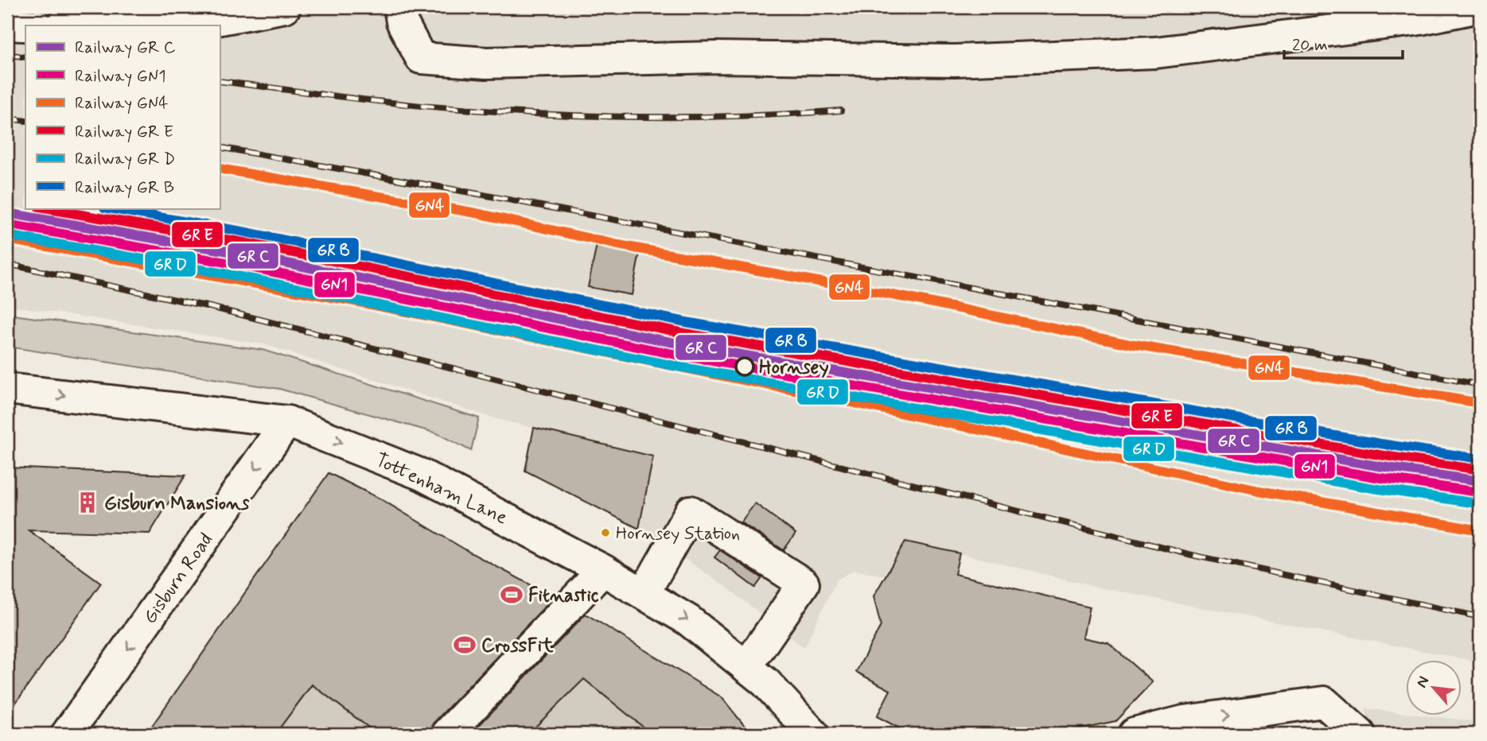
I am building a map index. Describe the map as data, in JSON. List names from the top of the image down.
{
  "streets": {
    "main road": ["Tottenham Lane", "Gisburn Road"]
  },
  "crossings": [
    ["Tottenham Lane", "Gisburn Road"]
  ],
  "one_way": ["Tottenham Lane", "Gisburn Road"],
  "places": {
    "other": ["Hornsey", "Hornsey Station"],
    "building": ["Gisburn Mansions"],
    "sports": ["Fitnastic", "CrossFit"]
  },
  "lines": ["rail line GN4", "rail line GN1"],
  "legend": [
    "Railway GR C",
    "Railway GN1",
    "Railway GN4",
    "Railway GR E",
    "Railway GR D",
    "Railway GR B"
  ],
  "scale_bar": "20 m",
  "north": "top left"
}
